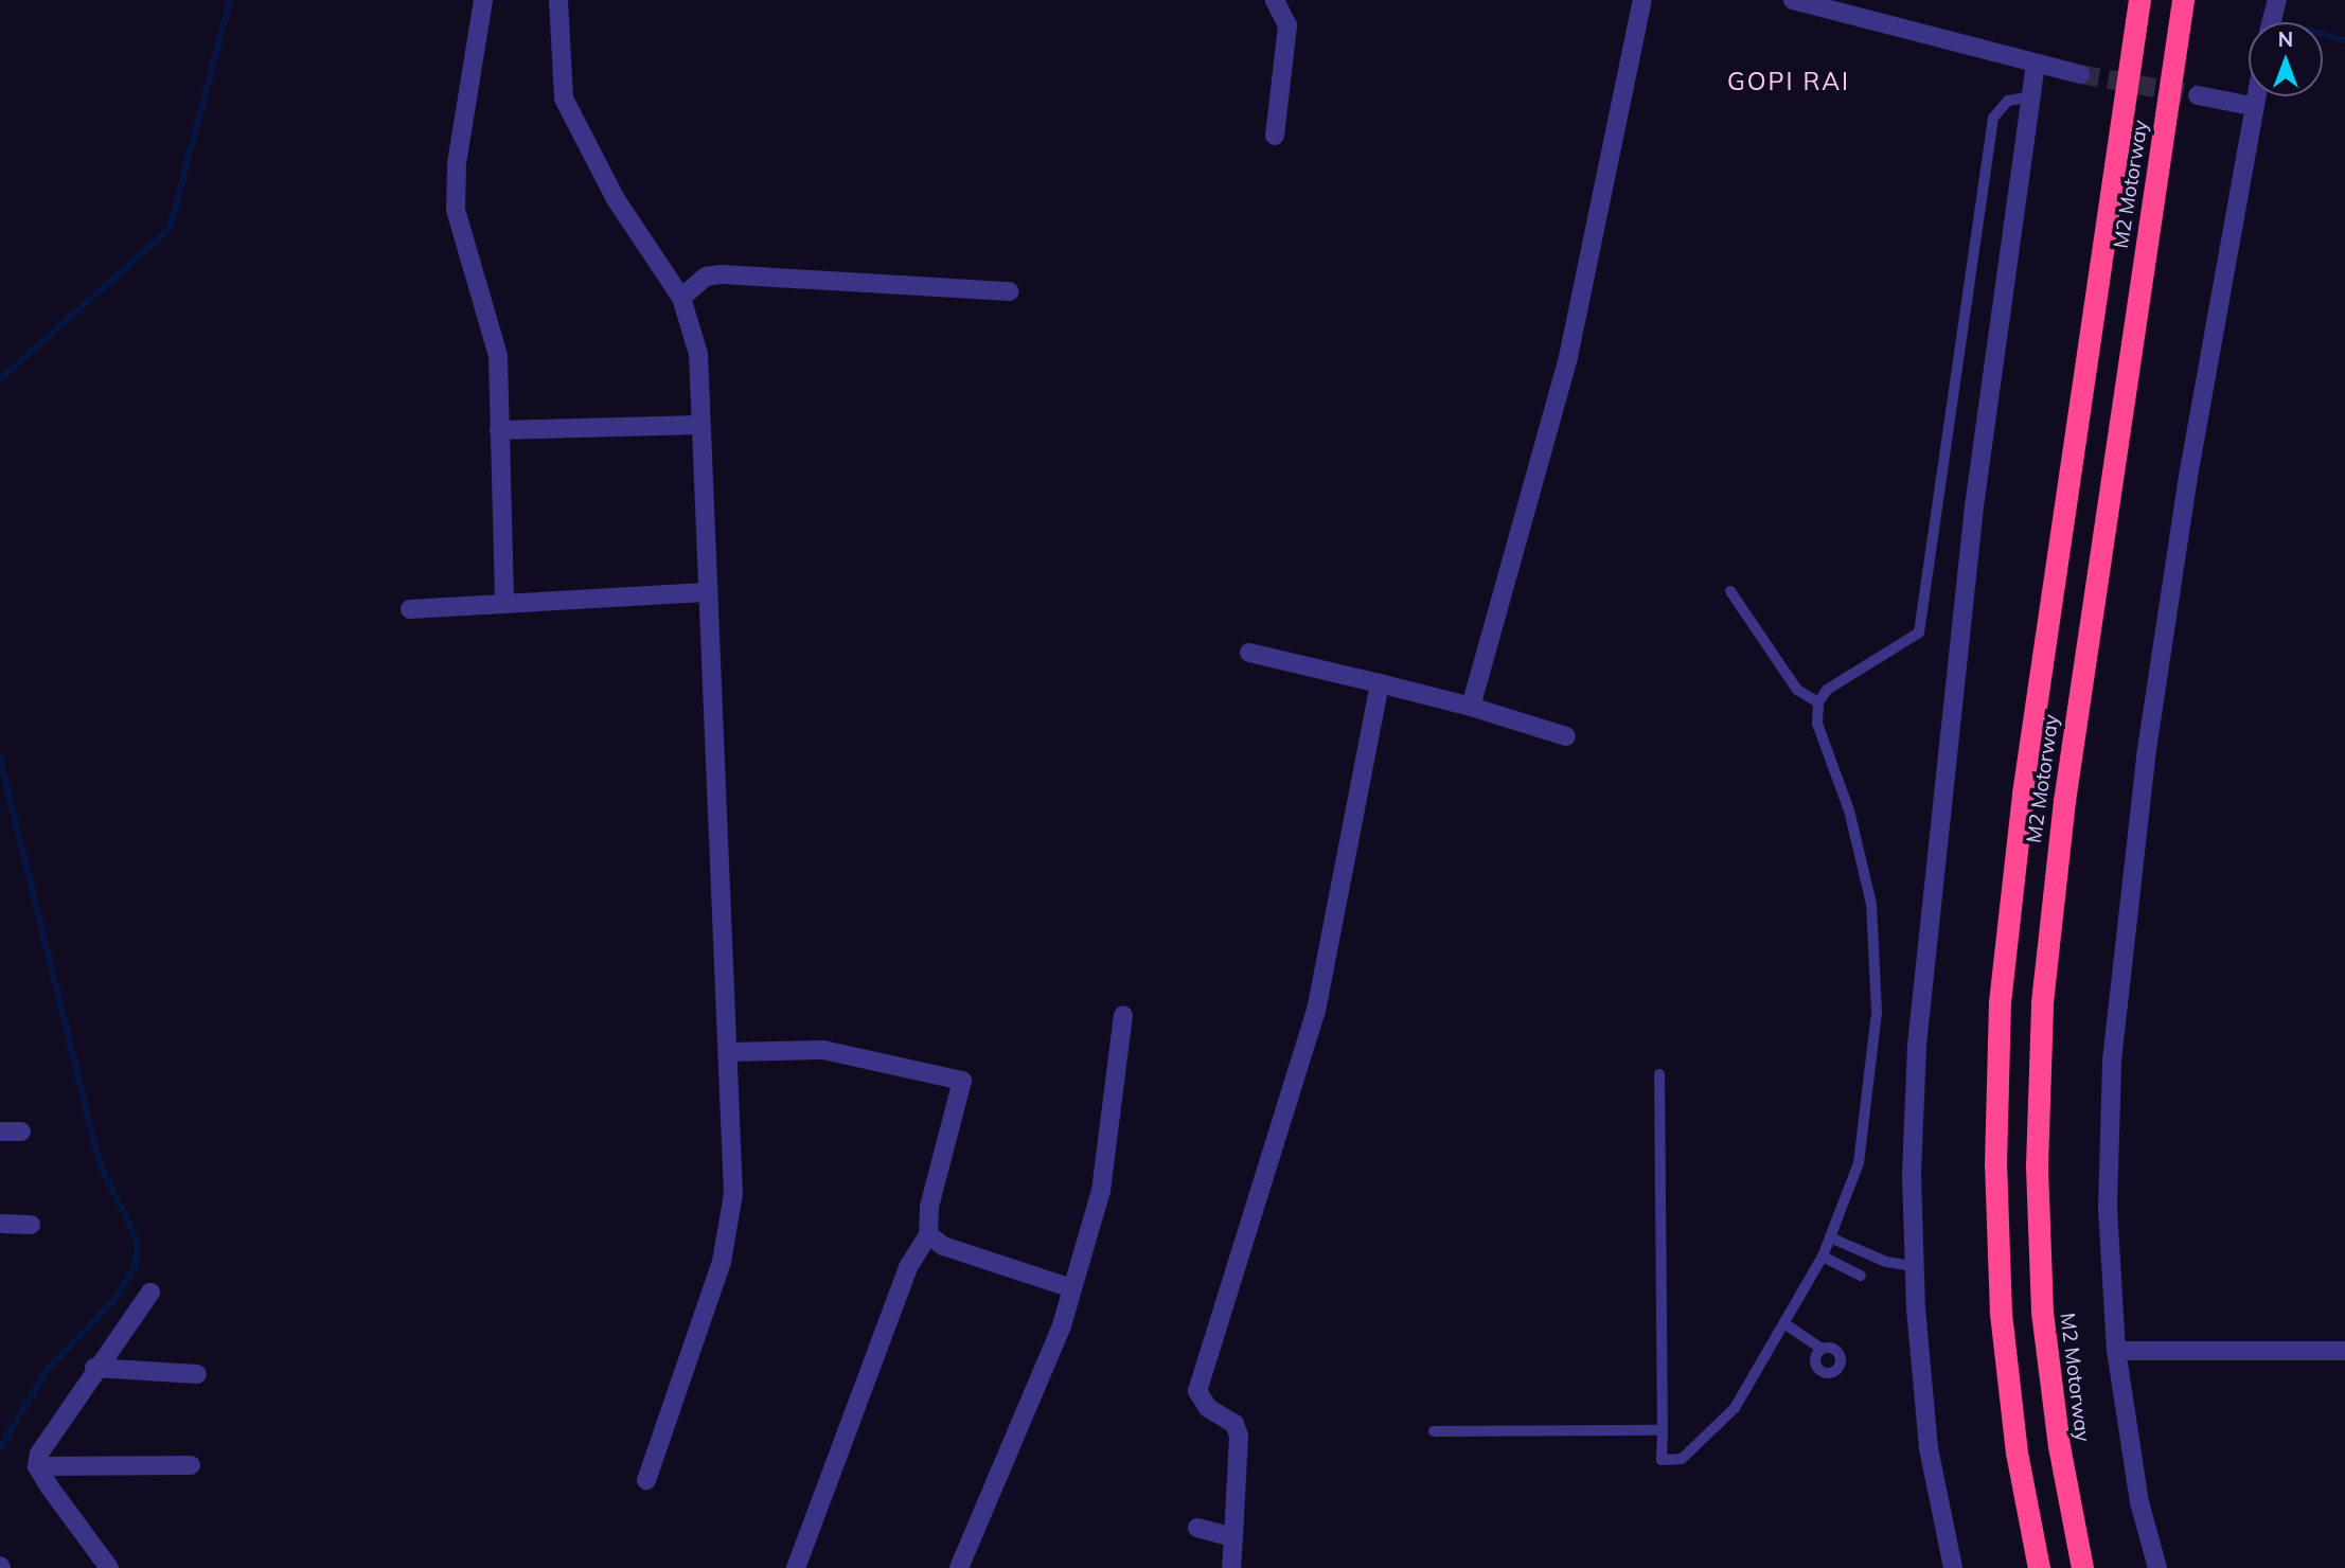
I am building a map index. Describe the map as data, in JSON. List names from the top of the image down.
{
  "streets": {
    "highway": ["M2 Motorway"]
  },
  "districts": ["GOPI RAI"],
  "north": "top"
}
